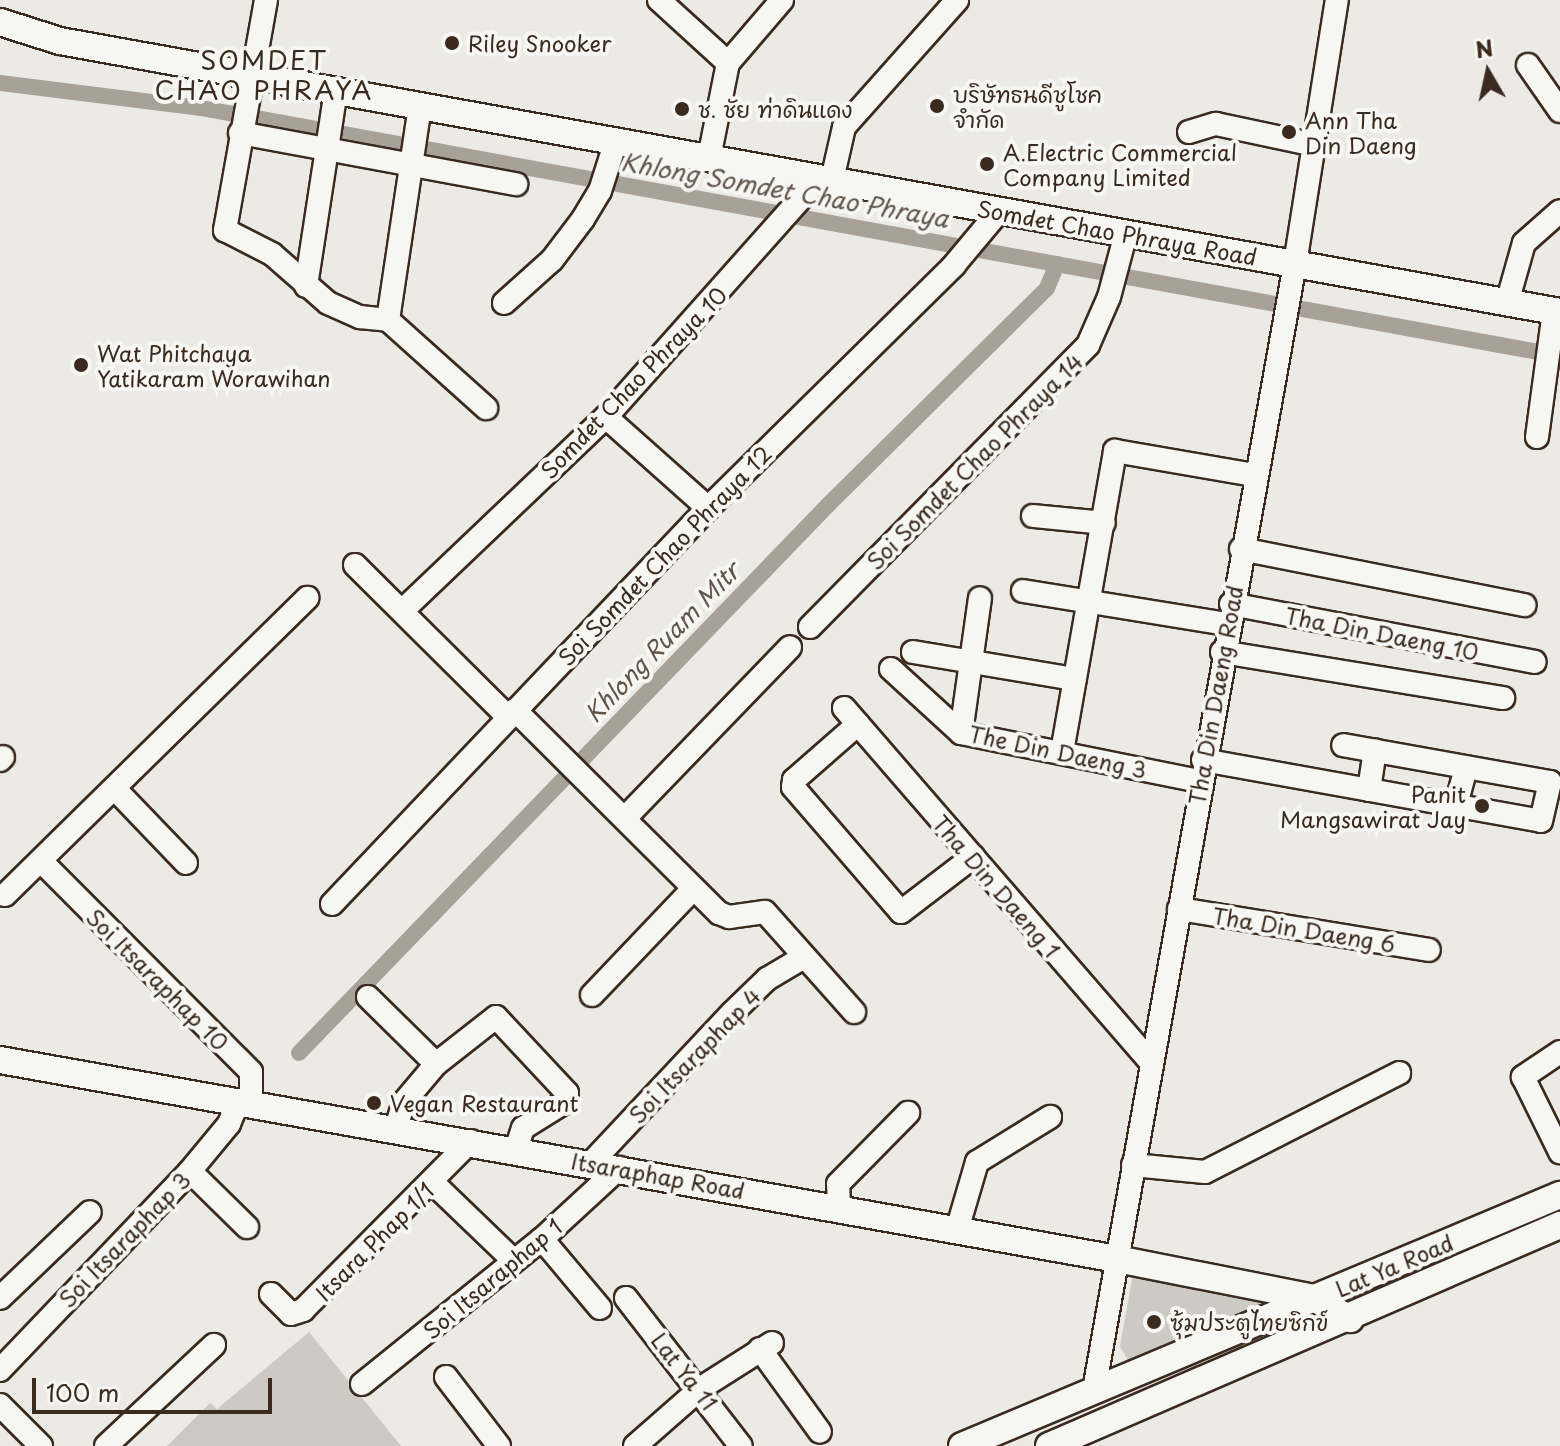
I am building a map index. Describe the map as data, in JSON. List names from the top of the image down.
{
  "streets": {
    "main road": ["Somdet Chao Phraya Road", "Itsaraphap Road", "Lat Ya Road"],
    "street": [
      "Somdet Chao Phraya 10",
      "Soi Somdet Chao Phraya 14",
      "Soi Somdet Chao Phraya 12",
      "Tha Din Daeng 10",
      "Tha Din Daeng Road",
      "The Din Daeng 3",
      "Tha Din Daeng 1",
      "Tha Din Daeng 6",
      "Soi Itsaraphap 10",
      "Soi Itsaraphap 4",
      "Soi Itsaraphap 3",
      "Itsara Phap 1/1",
      "Soi Itsaraphap 1",
      "Lat Ya 11"
    ]
  },
  "crossings": [
    ["Somdet Chao Phraya Road", "Somdet Chao Phraya 10"],
    ["Somdet Chao Phraya Road", "Soi Somdet Chao Phraya 14"],
    ["Somdet Chao Phraya Road", "Soi Somdet Chao Phraya 12"],
    ["Somdet Chao Phraya Road", "Tha Din Daeng Road"],
    ["Tha Din Daeng 10", "Tha Din Daeng Road"],
    ["Tha Din Daeng Road", "The Din Daeng 3"],
    ["Tha Din Daeng Road", "Tha Din Daeng 1"],
    ["Tha Din Daeng Road", "Tha Din Daeng 6"],
    ["Tha Din Daeng Road", "Itsaraphap Road"],
    ["Tha Din Daeng Road", "Lat Ya Road"],
    ["Soi Itsaraphap 10", "Itsaraphap Road"],
    ["Soi Itsaraphap 10", "Soi Itsaraphap 3"],
    ["Soi Itsaraphap 4", "Itsaraphap Road"],
    ["Itsaraphap Road", "Soi Itsaraphap 3"],
    ["Itsaraphap Road", "Itsara Phap 1/1"],
    ["Itsaraphap Road", "Lat Ya Road"],
    ["Itsaraphap Road", "Soi Itsaraphap 1"]
  ],
  "districts": ["SOMDET CHAO PHRAYA"],
  "water": ["Khlong Somdet Chao Phraya", "Khlong Ruam Mitr"],
  "places": [
    "Riley Snooker",
    "บริษัทธนดีชูโชค จำกัด",
    "ช. ชัย ท่าดินแดง",
    "Ann Tha Din Daeng",
    "A.Electric Commercial Company Limited",
    "Wat Phitchaya Yatikaram Worawihan",
    "Panit Mangsawirat Jay",
    "Vegan Restaurant",
    "ซุ้มประตูไทยซิกข์"
  ],
  "scale_bar": "100 m",
  "north": "top"
}
